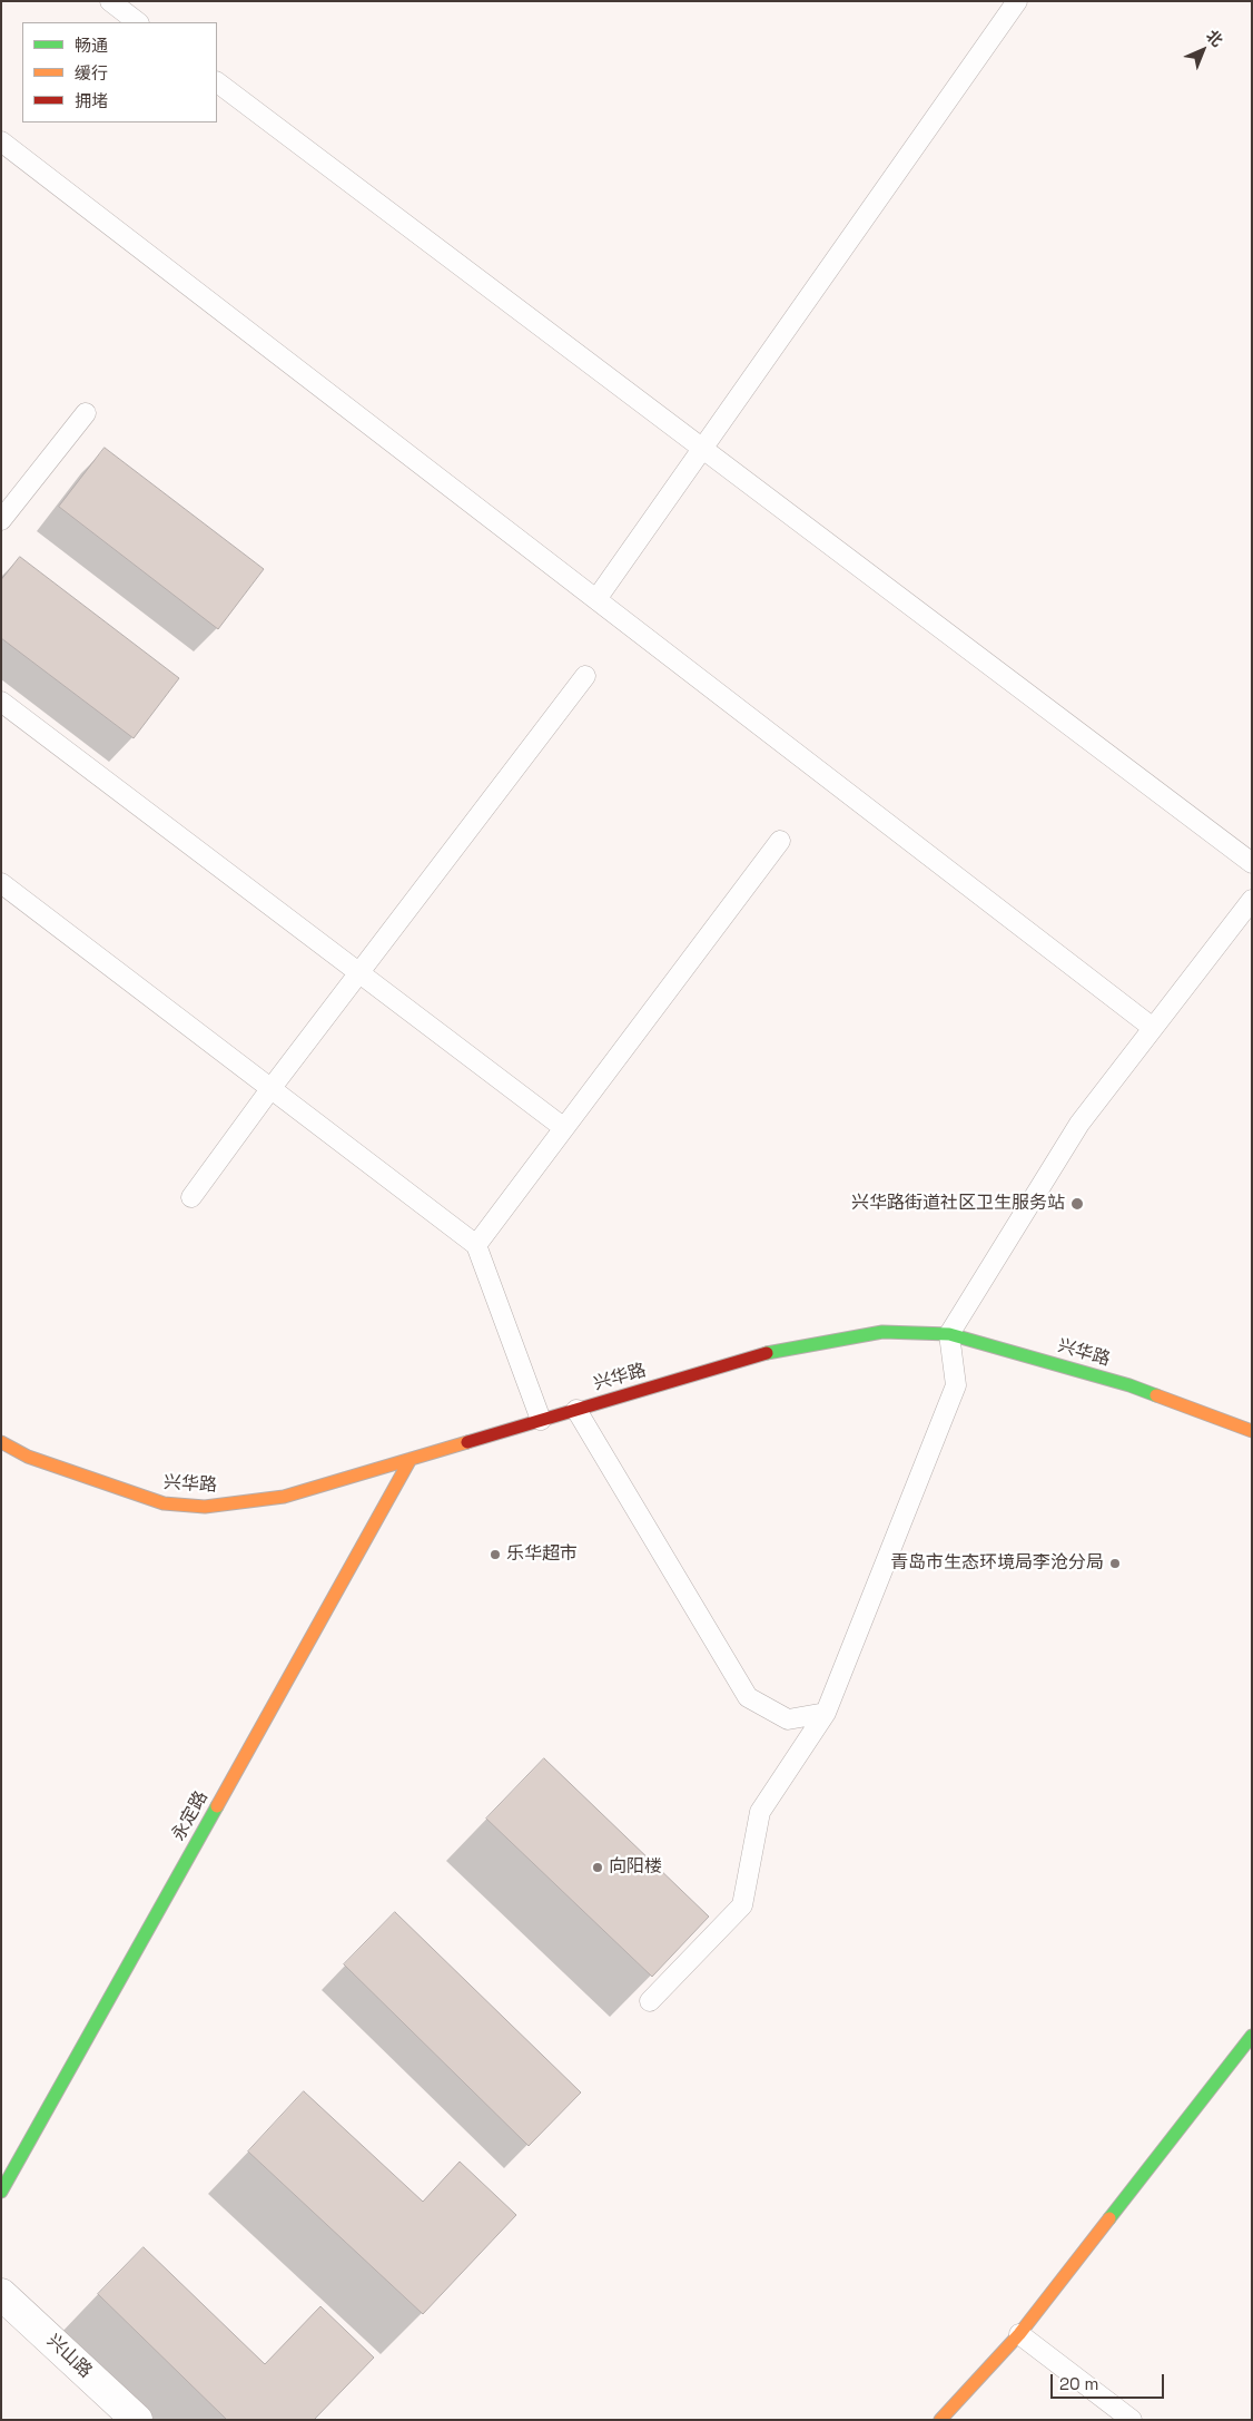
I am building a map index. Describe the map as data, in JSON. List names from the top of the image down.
{
  "streets": {
    "street": ["兴华路", "永定路", "兴山路"]
  },
  "crossings": [
    ["兴华路", "永定路"]
  ],
  "places": [
    "兴华路街道社区卫生服务站",
    "乐华超市",
    "青岛市生态环境局李沧分局",
    "向阳楼"
  ],
  "legend": ["畅通", "缓行", "拥堵"],
  "scale_bar": "20 m",
  "north": "top right"
}
